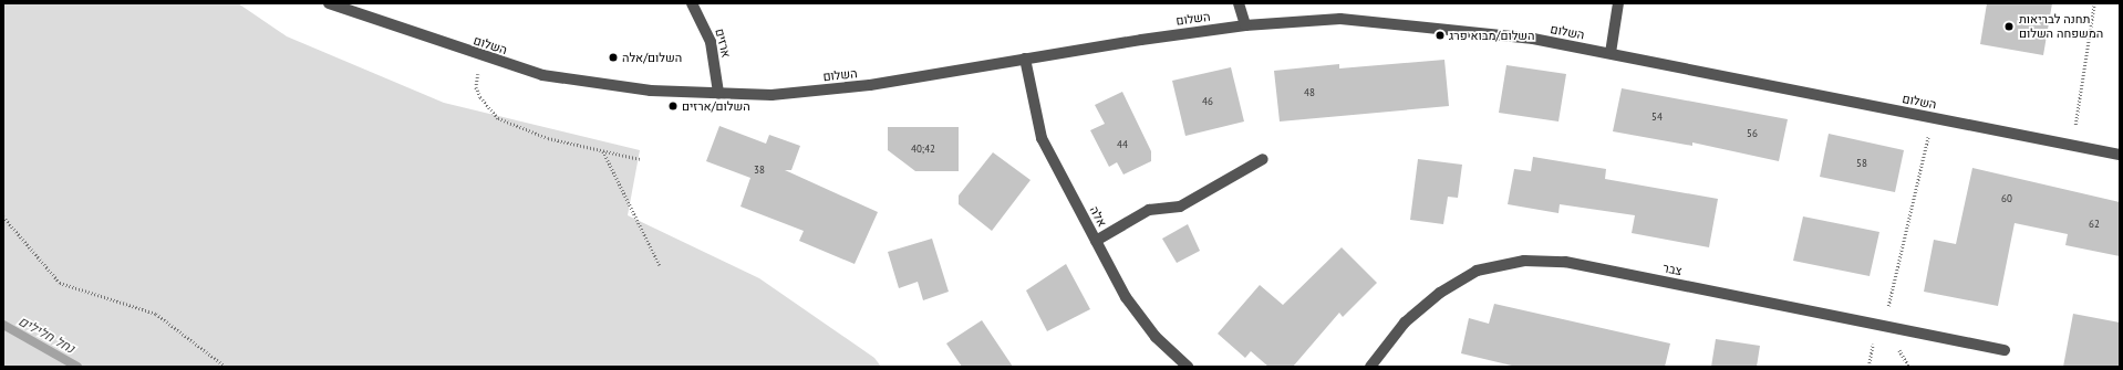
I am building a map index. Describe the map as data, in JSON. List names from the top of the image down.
{
  "streets": {
    "street": [
      "השלום",
      "ארזים",
      "אלה",
      "צבר"
    ]
  },
  "crossings": [
    ["השלום", "ארזים"],
    ["השלום", "אלה"]
  ],
  "water": ["נחל חלילים"],
  "places": [
    "תחנה לבריאות המשפחה השלום",
    "השלום/מבוא פרג",
    "השלום/אלה",
    "השלום/ארזים"
  ],
  "house_numbers": [
    "48",
    "46",
    "54",
    "56",
    "44",
    "40;42",
    "58",
    "38",
    "60",
    "62"
  ]
}
